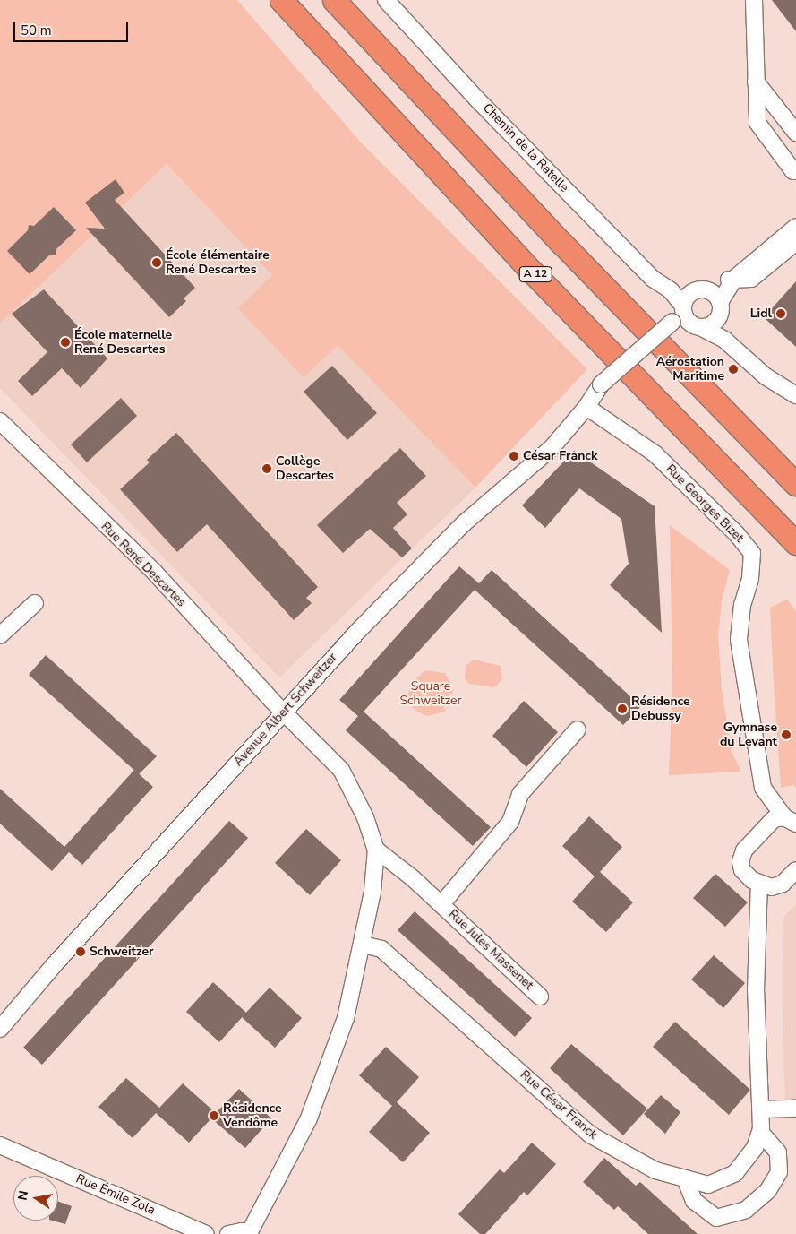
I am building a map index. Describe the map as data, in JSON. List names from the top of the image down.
{
  "streets": {
    "highway": ["A 12"],
    "street": [
      "Chemin de la Ratelle",
      "Rue Georges Bizet",
      "Rue René Descartes",
      "Avenue Albert Schweitzer",
      "Rue Jules Massenet",
      "Rue César Franck",
      "Rue Émile Zola"
    ]
  },
  "crossings": [
    ["Chemin de la Ratelle", "Avenue Albert Schweitzer"],
    ["Rue Georges Bizet", "Avenue Albert Schweitzer"],
    ["Rue René Descartes", "Avenue Albert Schweitzer"],
    ["Rue René Descartes", "Rue Jules Massenet"]
  ],
  "parks": ["Square Schweitzer"],
  "places": [
    "École élémentaire René Descartes",
    "Lidl",
    "École maternelle René Descartes",
    "Aérostation Maritime",
    "César Franck",
    "Collège Descartes",
    "Résidence Debussy",
    "Gymnase du Levant",
    "Schweitzer",
    "Résidence Vendôme"
  ],
  "scale_bar": "50 m",
  "north": "left"
}
